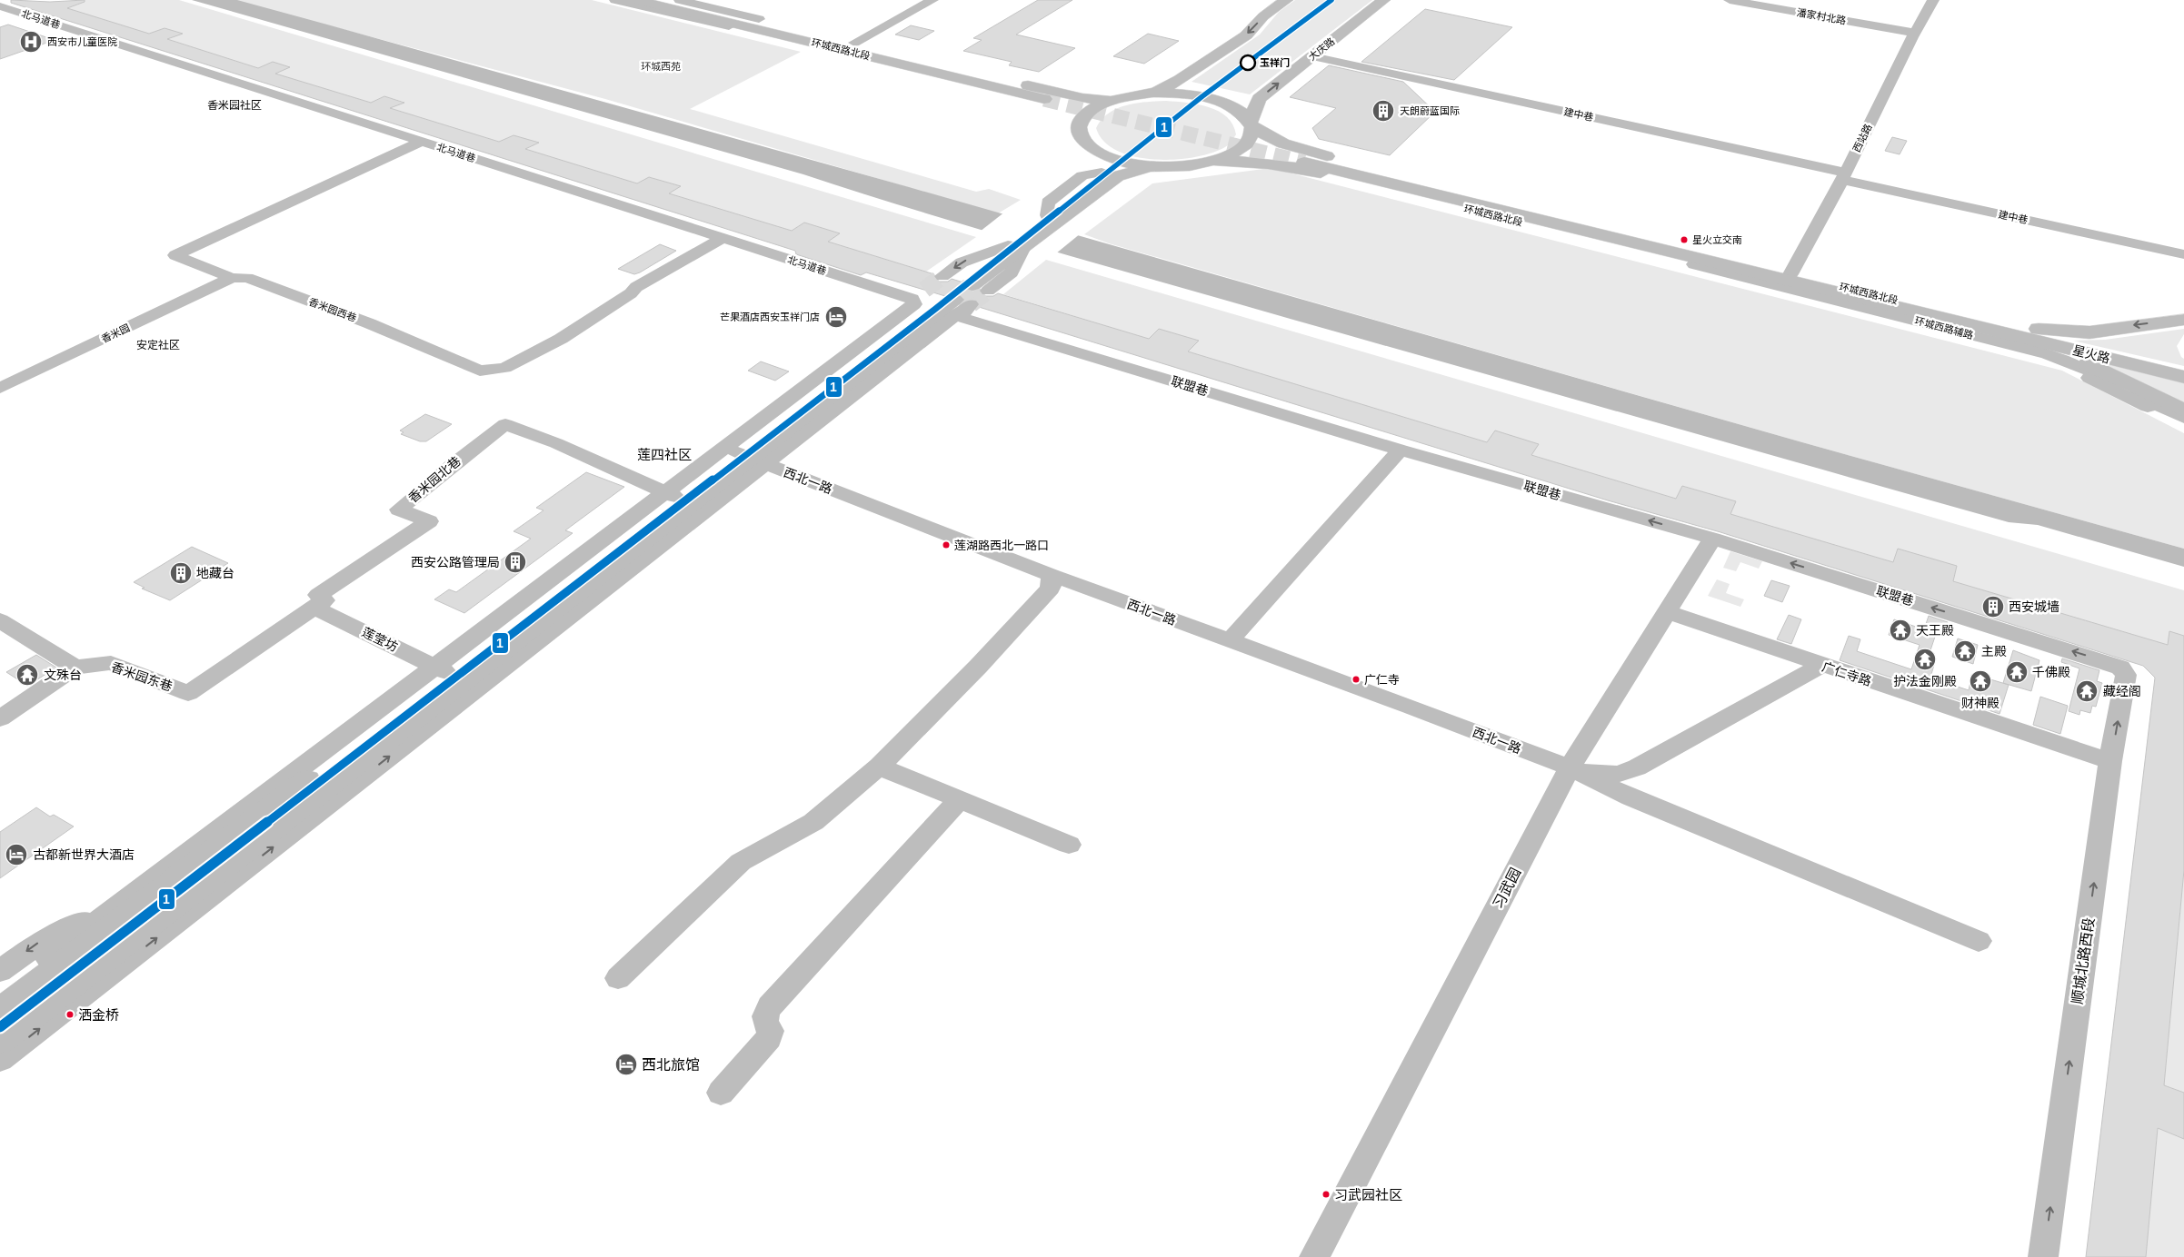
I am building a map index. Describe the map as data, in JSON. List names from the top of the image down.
{
  "streets": {
    "main road": ["环城西路北段", "大庆路", "星火路"],
    "street": [
      "潘家村北路",
      "北马道巷",
      "建中巷",
      "西站路",
      "香米园西巷",
      "环城西路辅路",
      "香米园",
      "联盟巷",
      "香米园北巷",
      "西北一路",
      "莲莹坊",
      "广仁寺路",
      "香米园东巷",
      "习武园",
      "顺城北路西段"
    ]
  },
  "crossings": [
    ["潘家村北路", "西站路"],
    ["北马道巷", "香米园西巷"],
    ["北马道巷", "联盟巷"],
    ["环城西路北段", "大庆路"],
    ["环城西路北段", "西站路"],
    ["环城西路北段", "环城西路辅路"],
    ["环城西路北段", "星火路"],
    ["大庆路", "建中巷"],
    ["建中巷", "西站路"],
    ["香米园西巷", "香米园"],
    ["环城西路辅路", "星火路"],
    ["联盟巷", "顺城北路西段"],
    ["香米园北巷", "莲莹坊"],
    ["香米园北巷", "香米园东巷"],
    ["西北一路", "习武园"],
    ["莲莹坊", "香米园东巷"],
    ["广仁寺路", "习武园"],
    ["广仁寺路", "顺城北路西段"]
  ],
  "one_way": ["联盟巷", "顺城北路西段"],
  "districts": ["香米园社区", "安定社区", "莲四社区"],
  "parks": ["环城西苑"],
  "places": {
    "hospital": ["西安市儿童医院"],
    "other": [
      "玉祥门",
      "星火立交南",
      "莲湖路西北一路口",
      "广仁寺",
      "洒金桥",
      "习武园社区"
    ],
    "building": [
      "天朗蔚蓝国际",
      "西安公路管理局",
      "地藏台",
      "西安城墙"
    ],
    "hotel": ["芒果酒店西安玉祥门店", "古都新世界大酒店", "西北旅馆"],
    "temple": [
      "天王殿",
      "主殿",
      "护法金刚殿",
      "千佛殿",
      "文殊台",
      "财神殿",
      "藏经阁"
    ]
  },
  "lines": ["transit line 1"]
}
